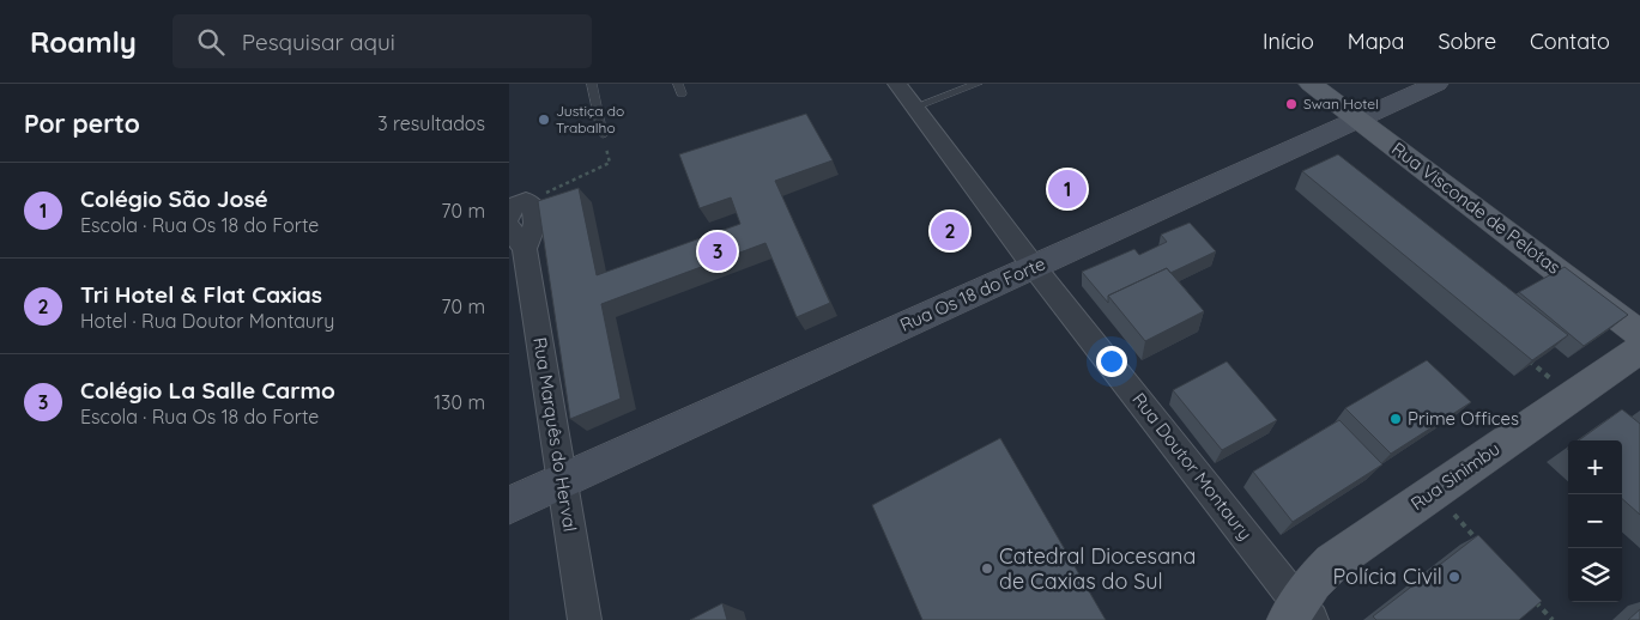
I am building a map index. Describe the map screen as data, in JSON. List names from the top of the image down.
{
  "streets": {
    "main road": ["Rua Visconde de Pelotas", "Rua Sinimbu"],
    "street": ["Rua Os 18 do Forte", "Rua Marquês do Herval", "Rua Doutor Montaury"]
  },
  "crossings": [
    ["Rua Visconde de Pelotas", "Rua Os 18 do Forte"],
    ["Rua Os 18 do Forte", "Rua Marquês do Herval"],
    ["Rua Os 18 do Forte", "Rua Doutor Montaury"],
    ["Rua Doutor Montaury", "Rua Sinimbu"]
  ],
  "places": [
    "Swan Hotel",
    "Justiça do Trabalho",
    "Prime Offices",
    "Catedral Diocesana de Caxias do Sul",
    "Polícia Civil"
  ],
  "page": {
    "header": "Roamly",
    "search": "Pesquisar aqui",
    "nav": [
      "Início",
      "Mapa",
      "Sobre",
      "Contato"
    ],
    "heading": ["Por perto", "3 resultados"],
    "list": [
      {
        "mark": "1",
        "name": "Colégio São José",
        "note": "Escola · Rua Os 18 do Forte",
        "value": "70 m"
      },
      {
        "mark": "2",
        "name": "Tri Hotel & Flat Caxias",
        "note": "Hotel · Rua Doutor Montaury",
        "value": "70 m"
      },
      {
        "mark": "3",
        "name": "Colégio La Salle Carmo",
        "note": "Escola · Rua Os 18 do Forte",
        "value": "130 m"
      }
    ],
    "pins": ["1", "2", "3"],
    "map_buttons": ["+", "−"]
  }
}
